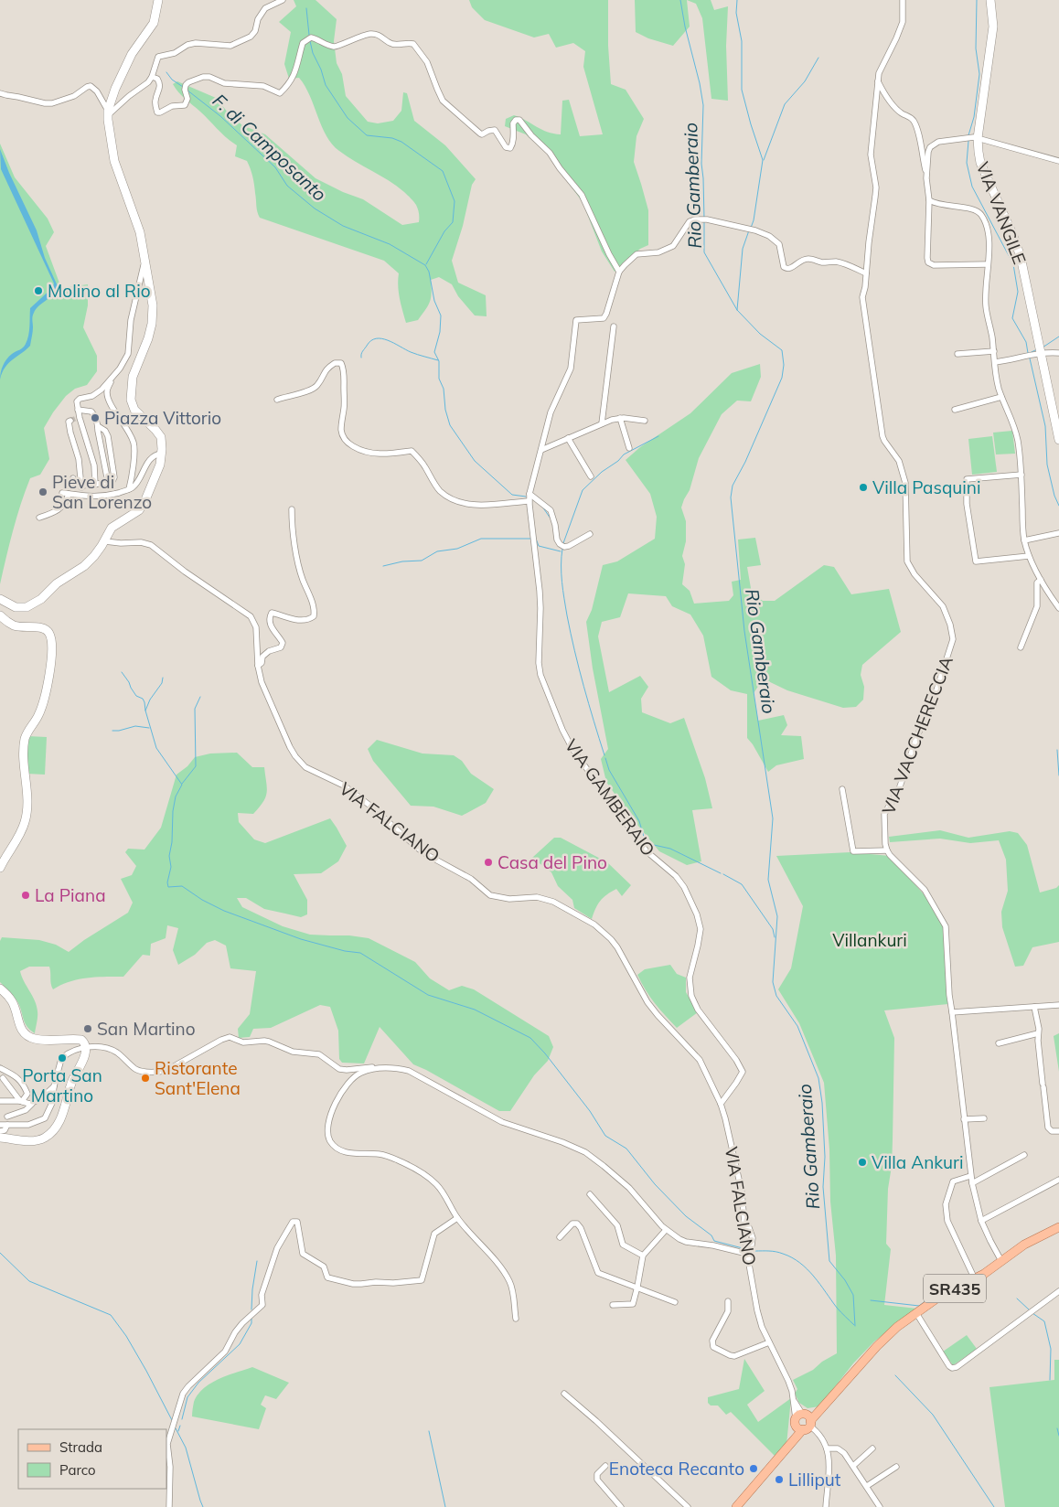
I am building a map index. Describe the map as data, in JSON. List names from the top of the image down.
{
  "streets": {
    "main road": ["SR435"],
    "street": [
      "VIA VANGILE",
      "VIA VACCHERECCIA",
      "VIA GAMBERAIO",
      "VIA FALCIANO"
    ]
  },
  "crossings": [
    ["VIA VACCHERECCIA", "VIA GAMBERAIO"],
    ["VIA GAMBERAIO", "VIA FALCIANO"],
    ["VIA FALCIANO", "SR435"]
  ],
  "water": ["F. di Camposanto", "Rio Gamberaio"],
  "parks": ["Villankuri"],
  "places": [
    "Molino al Rio",
    "Piazza Vittorio",
    "Villa Pasquini",
    "Pieve di San Lorenzo",
    "Casa del Pino",
    "La Piana",
    "San Martino",
    "Porta San Martino",
    "Ristorante Sant'Elena",
    "Villa Ankuri",
    "Enoteca Recanto",
    "Lilliput"
  ],
  "legend": ["Strada", "Parco"]
}
